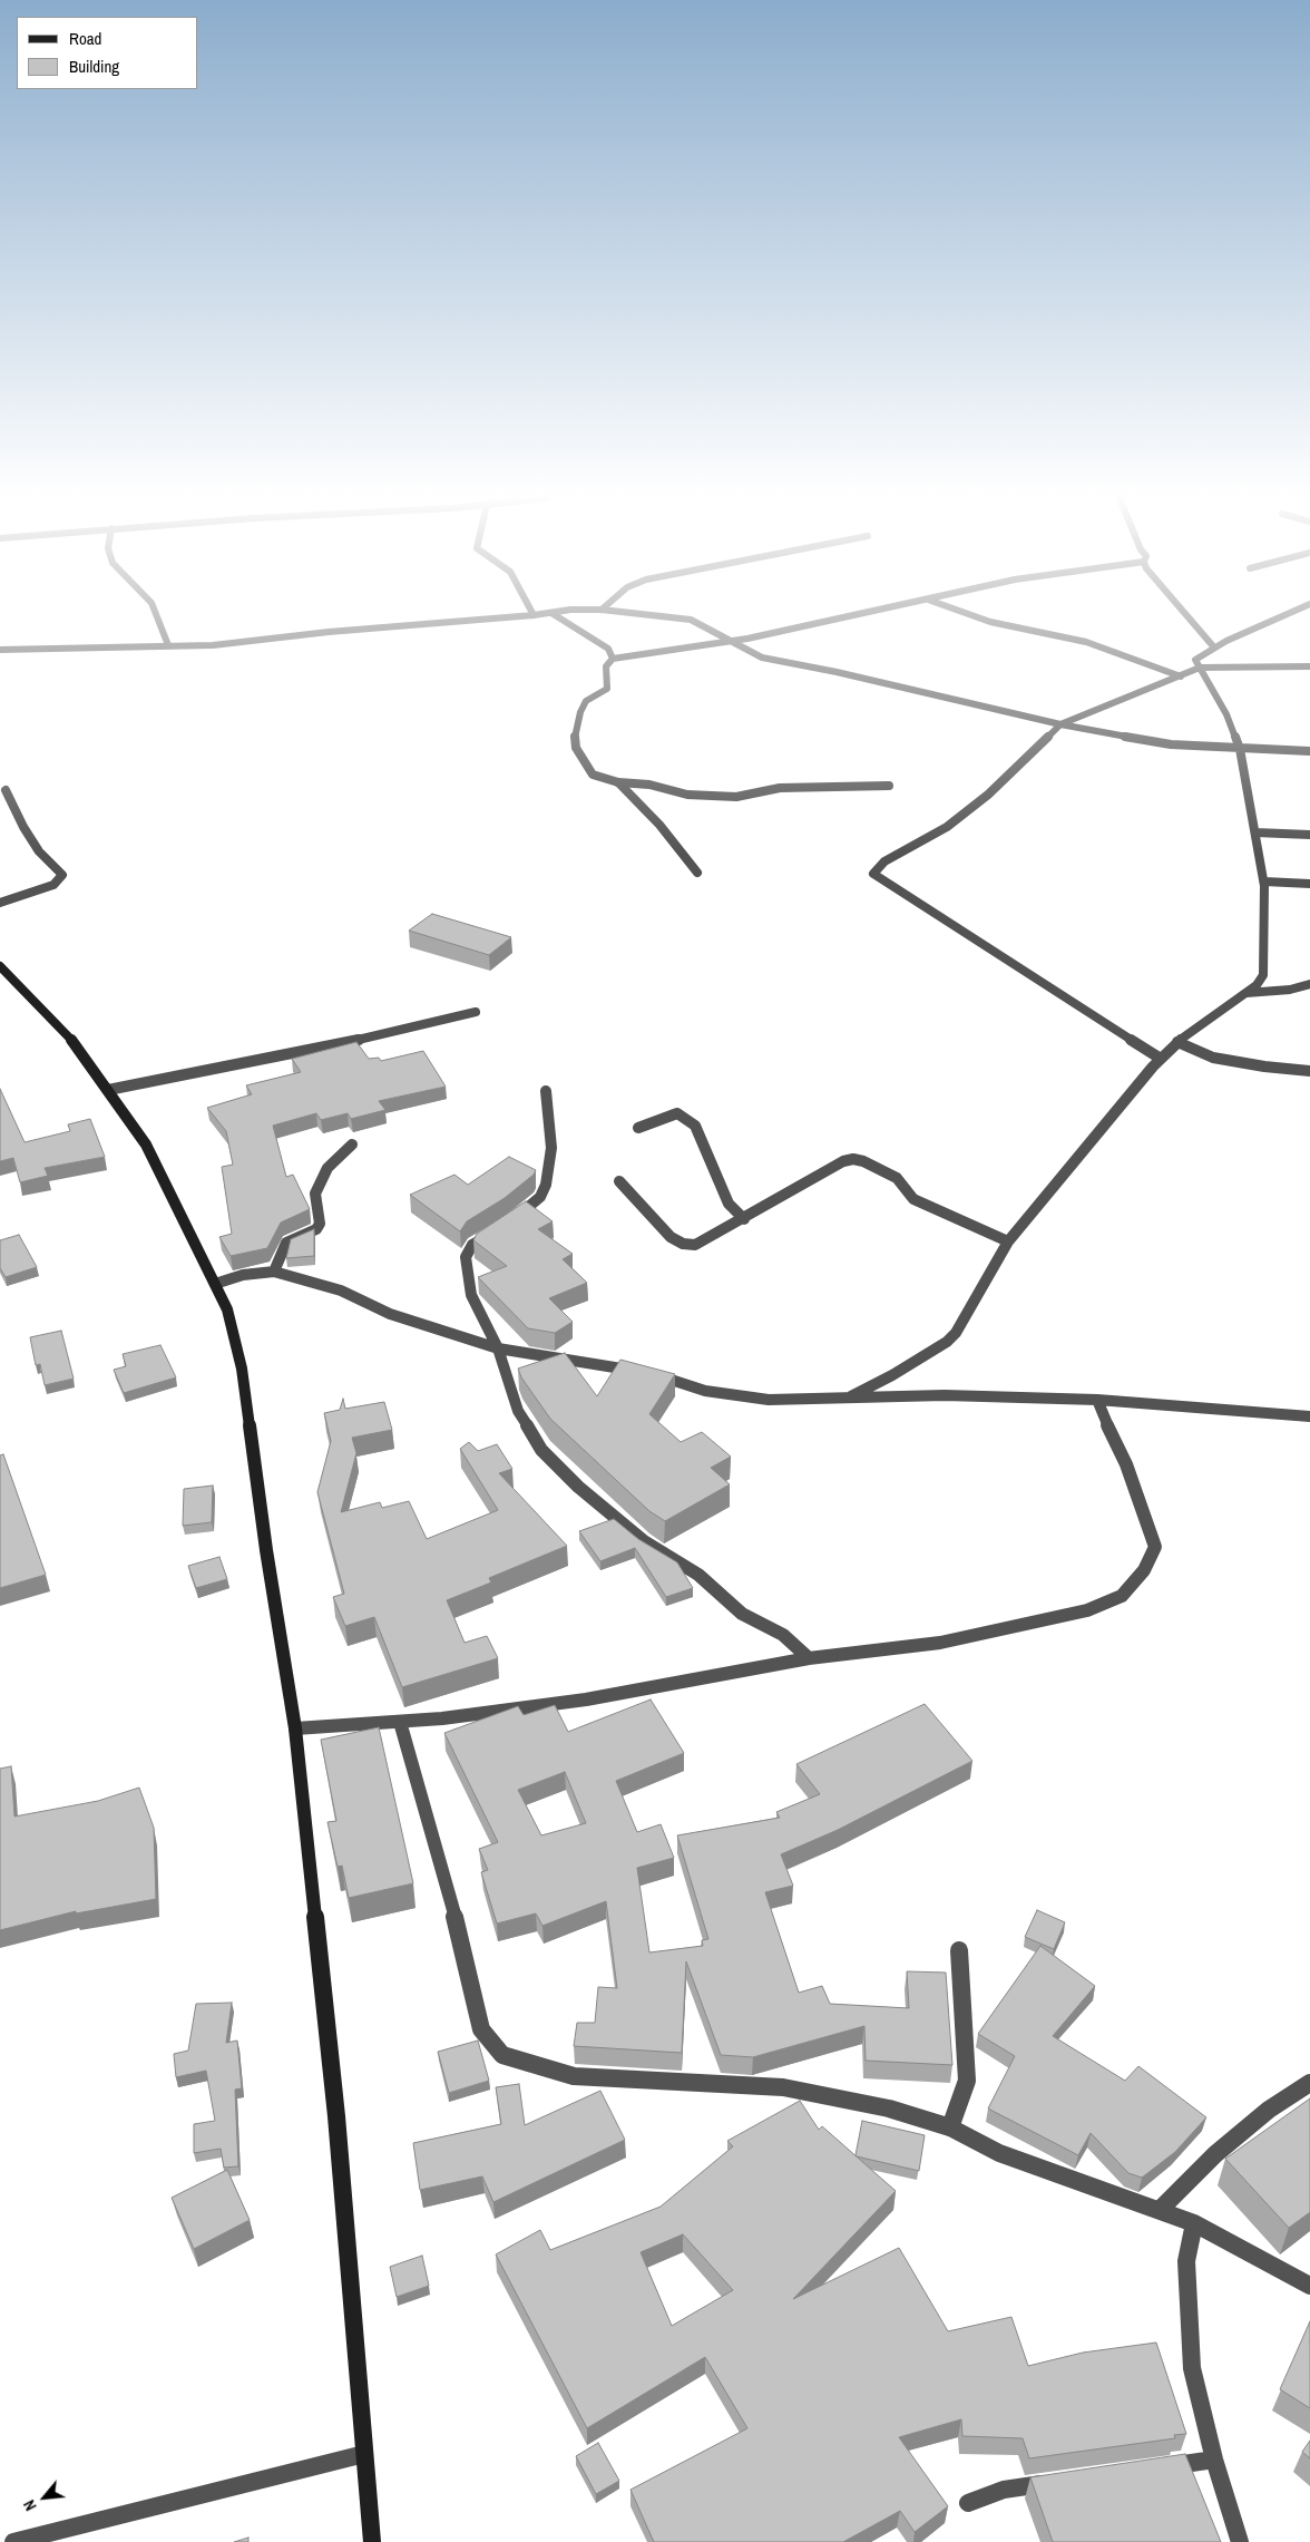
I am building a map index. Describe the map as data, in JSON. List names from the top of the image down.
{
  "legend": ["Road", "Building"],
  "north": "bottom left"
}
